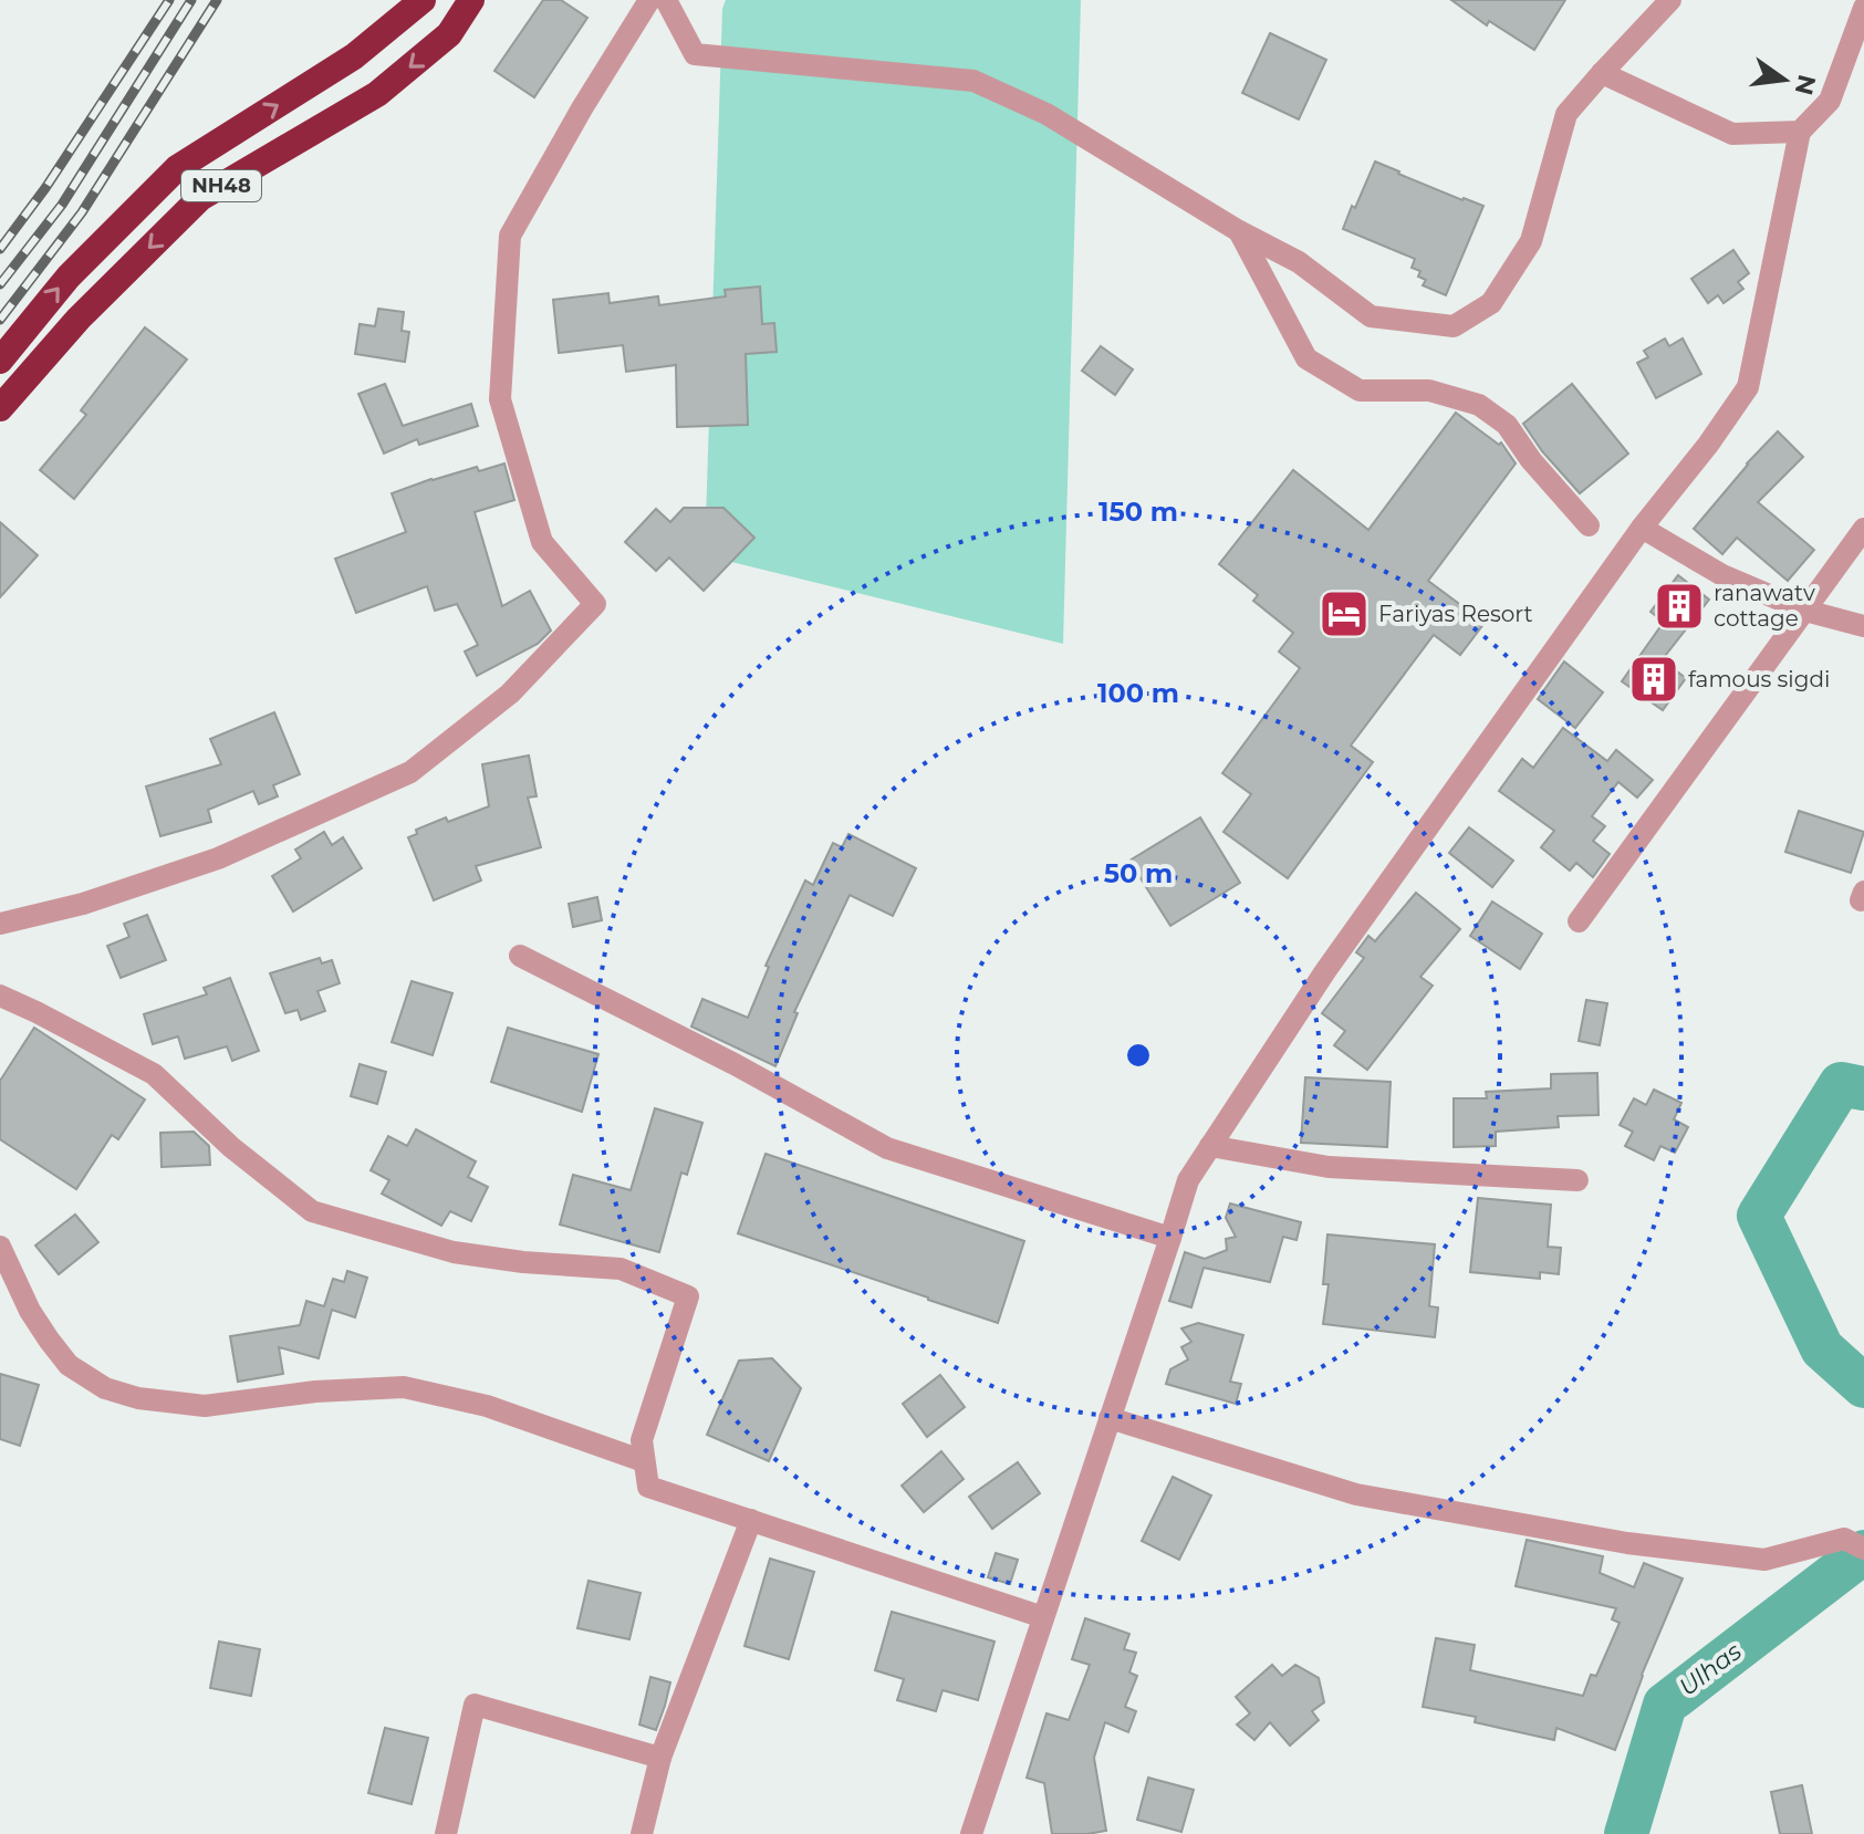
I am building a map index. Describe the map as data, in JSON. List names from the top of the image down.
{
  "streets": {
    "highway": ["NH48"]
  },
  "water": ["Ulhas"],
  "places": {
    "building": ["ranawatv cottage", "famous sigdi"],
    "hotel": ["Fariyas Resort"]
  },
  "north": "right",
  "rings": ["150 m", "100 m", "50 m"]
}
